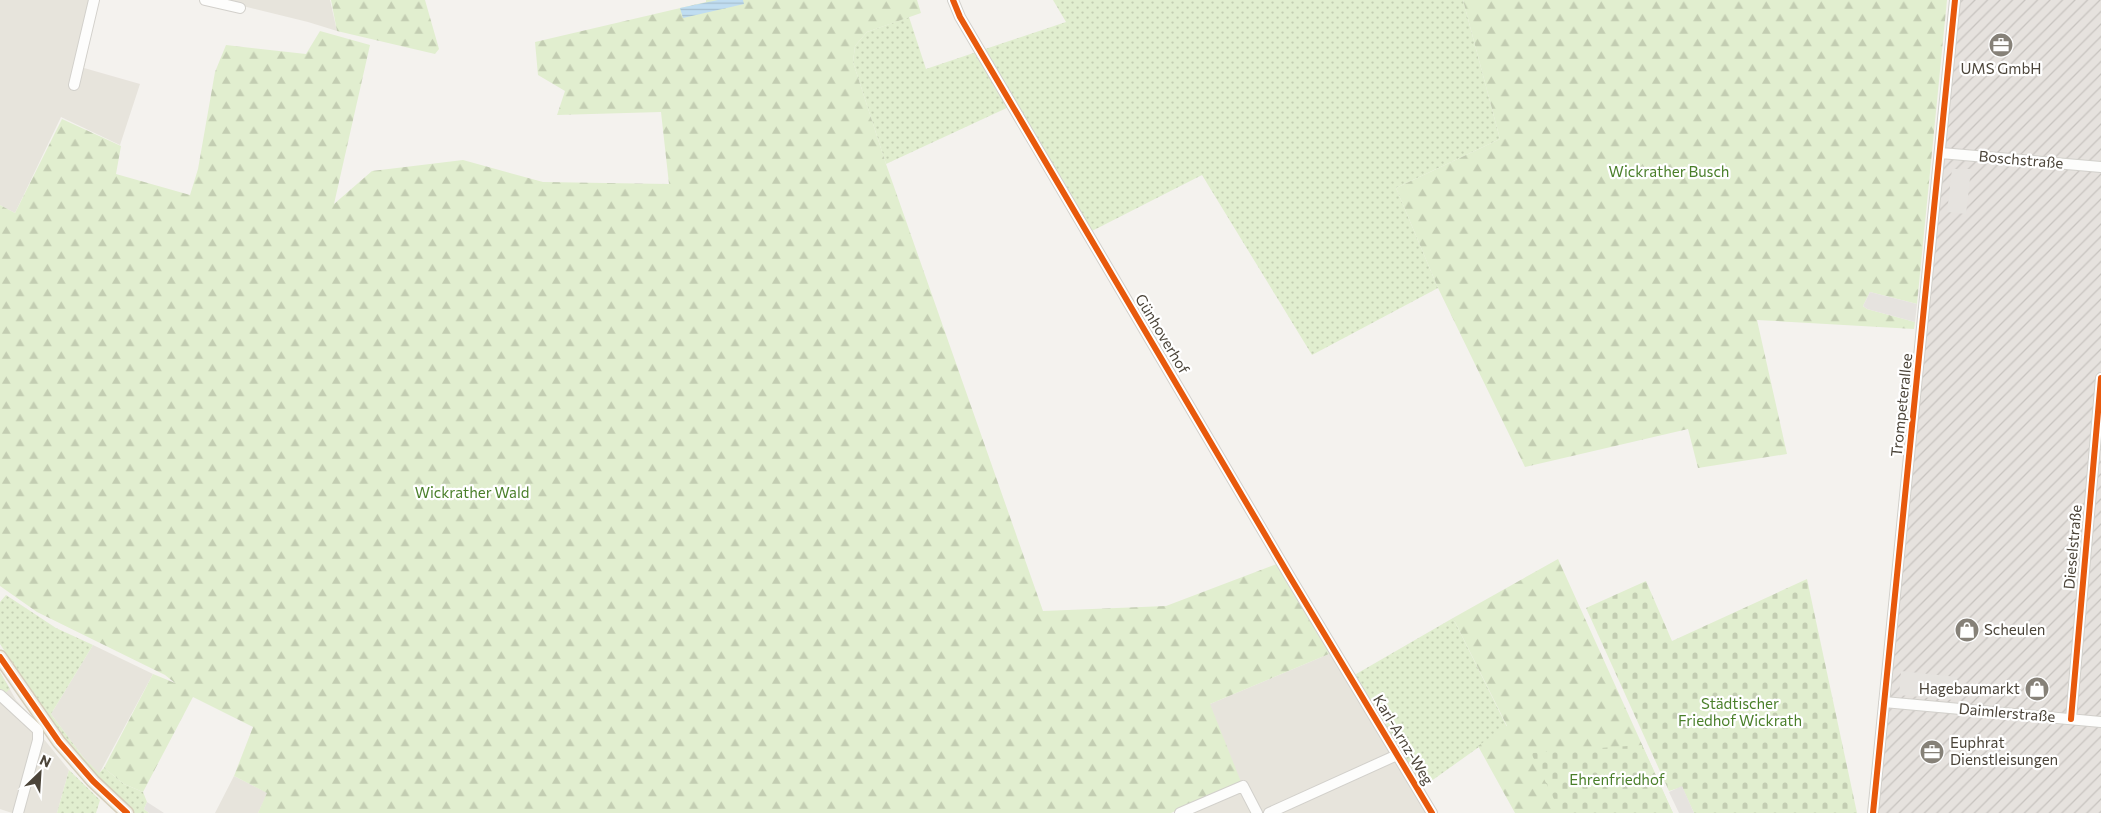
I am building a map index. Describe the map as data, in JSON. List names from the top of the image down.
{
  "streets": {
    "street": [
      "Boschstraße",
      "Günhoverhof",
      "Trompeterallee",
      "Dieselstraße",
      "Daimlerstraße",
      "Karl-Arnz-Weg"
    ]
  },
  "crossings": [
    ["Boschstraße", "Trompeterallee"],
    ["Günhoverhof", "Karl-Arnz-Weg"],
    ["Trompeterallee", "Daimlerstraße"],
    ["Dieselstraße", "Daimlerstraße"]
  ],
  "parks": [
    "Wickrather Busch",
    "Wickrather Wald",
    "Städtischer Friedhof Wickrath",
    "Ehrenfriedhof"
  ],
  "places": {
    "office": ["UMS GmbH", "Euphrat Dienstleisungen"],
    "shop": ["Scheulen", "Hagebaumarkt"]
  },
  "north": "top right"
}
